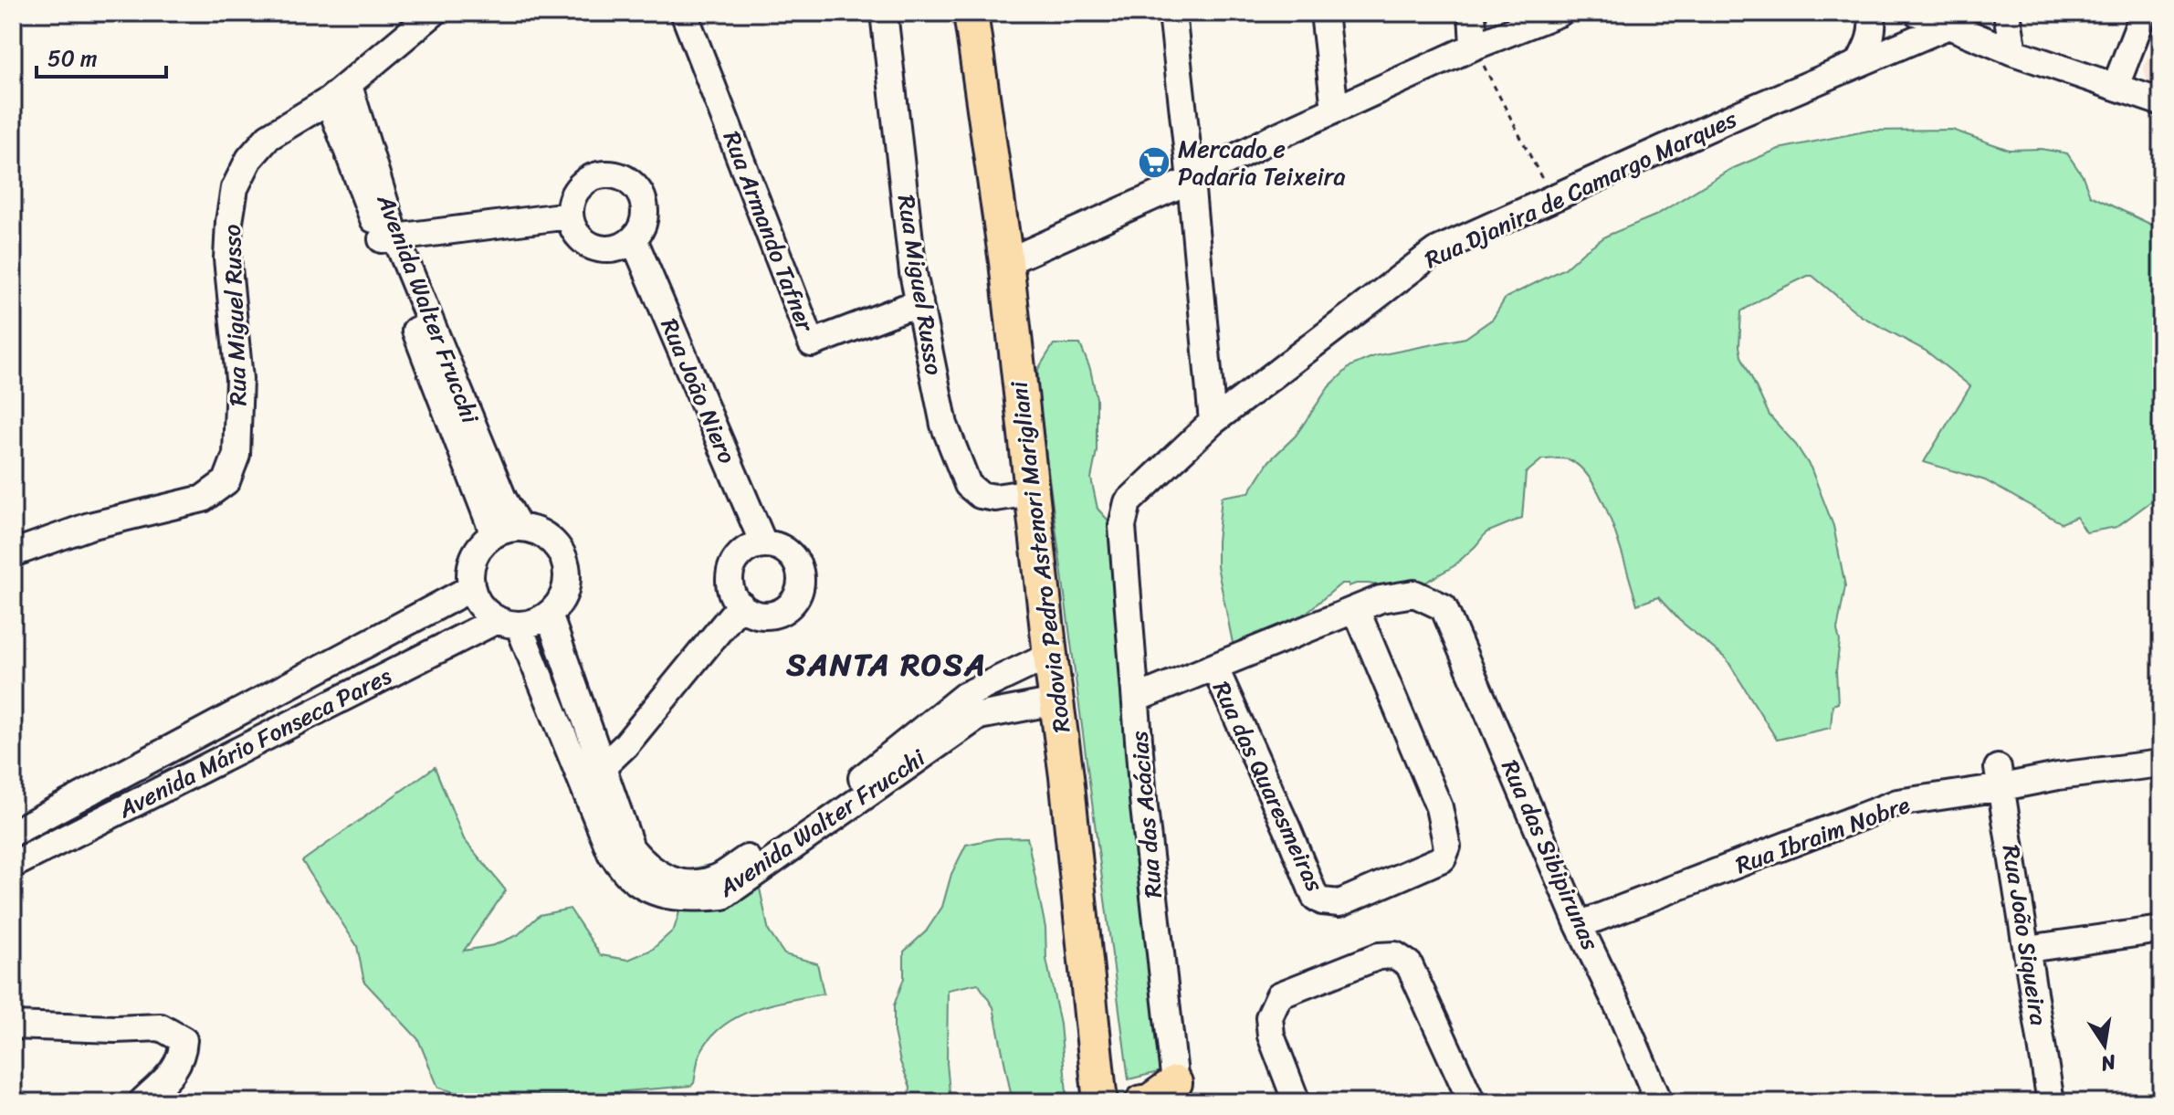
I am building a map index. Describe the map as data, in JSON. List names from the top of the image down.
{
  "streets": {
    "main road": ["Rodovia Pedro Astenori Marigliani"],
    "street": [
      "Rua Djanira de Camargo Marques",
      "Rua Armando Tafner",
      "Rua Miguel Russo",
      "Avenida Walter Frucchi",
      "Rua João Niero",
      "Avenida Mário Fonseca Pares",
      "Rua das Quaresmeiras",
      "Rua das Acácias",
      "Rua Ibraim Nobre",
      "Rua das Sibipirunas",
      "Rua João Siqueira"
    ]
  },
  "crossings": [
    ["Rua Djanira de Camargo Marques", "Rua das Acácias"],
    ["Rua Armando Tafner", "Rua Miguel Russo"],
    ["Rua Miguel Russo", "Avenida Walter Frucchi"],
    ["Rua Miguel Russo", "Rodovia Pedro Astenori Marigliani"],
    ["Avenida Walter Frucchi", "Avenida Mário Fonseca Pares"],
    ["Rua das Quaresmeiras", "Rua das Sibipirunas"],
    ["Rua Ibraim Nobre", "Rua das Sibipirunas"],
    ["Rua Ibraim Nobre", "Rua João Siqueira"]
  ],
  "districts": ["SANTA ROSA"],
  "places": {
    "supermarket": ["Mercado e Padaria Teixeira"]
  },
  "scale_bar": "50 m",
  "north": "bottom"
}
